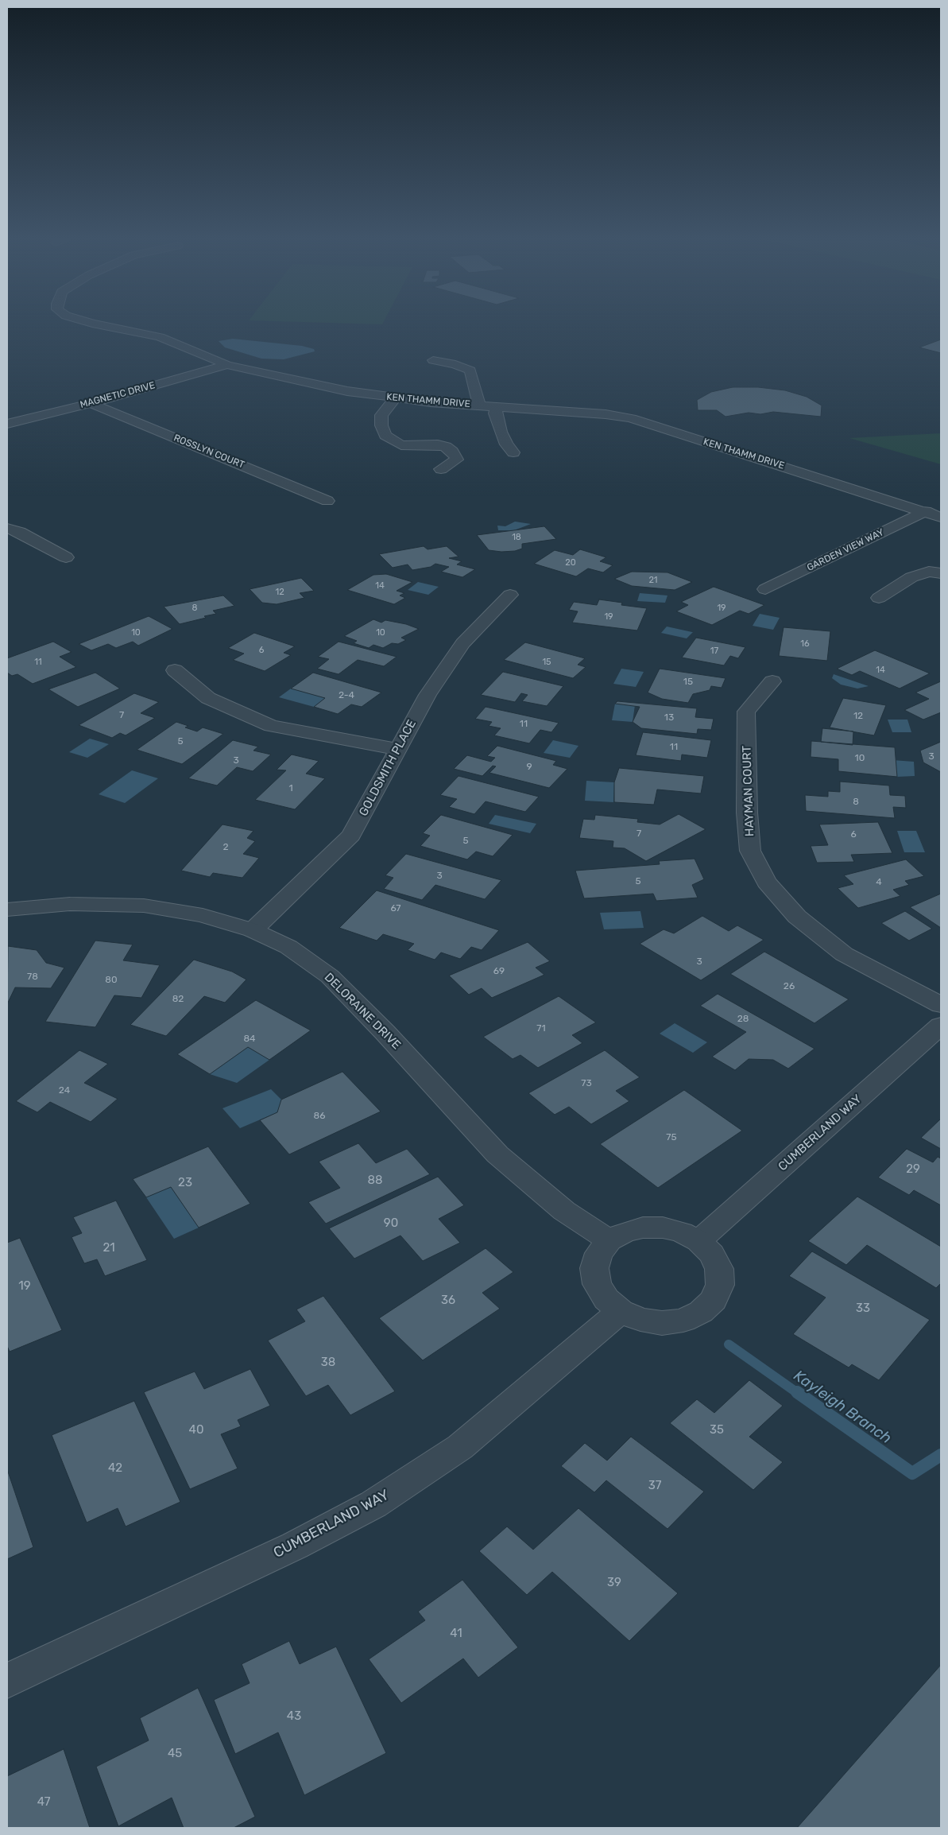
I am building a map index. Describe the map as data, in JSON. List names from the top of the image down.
{
  "streets": {
    "street": [
      "MAGNETIC DRIVE",
      "KEN THAMM DRIVE",
      "ROSSLYN COURT",
      "GARDEN VIEW WAY",
      "GOLDSMITH PLACE",
      "HAYMAN COURT",
      "DELORAINE DRIVE",
      "CUMBERLAND WAY"
    ]
  },
  "crossings": [
    ["MAGNETIC DRIVE", "KEN THAMM DRIVE"],
    ["MAGNETIC DRIVE", "ROSSLYN COURT"],
    ["KEN THAMM DRIVE", "GARDEN VIEW WAY"],
    ["GOLDSMITH PLACE", "DELORAINE DRIVE"],
    ["DELORAINE DRIVE", "CUMBERLAND WAY"]
  ],
  "water": ["Kayleigh Branch"],
  "house_numbers": [
    "18",
    "20",
    "21",
    "14",
    "12",
    "8",
    "19",
    "19",
    "10",
    "10",
    "16",
    "6",
    "17",
    "11",
    "15",
    "14",
    "15",
    "2-4",
    "7",
    "12",
    "13",
    "11",
    "5",
    "11",
    "3",
    "10",
    "3",
    "9",
    "1",
    "8",
    "7",
    "6",
    "5",
    "2",
    "3",
    "5",
    "4",
    "67",
    "3",
    "69",
    "78",
    "80",
    "26",
    "82",
    "28",
    "71",
    "84",
    "73",
    "24",
    "86",
    "75",
    "29",
    "88",
    "23",
    "90",
    "21",
    "19",
    "36",
    "33",
    "38",
    "40",
    "35",
    "42",
    "37",
    "39",
    "41",
    "43",
    "45",
    "47"
  ]
}
